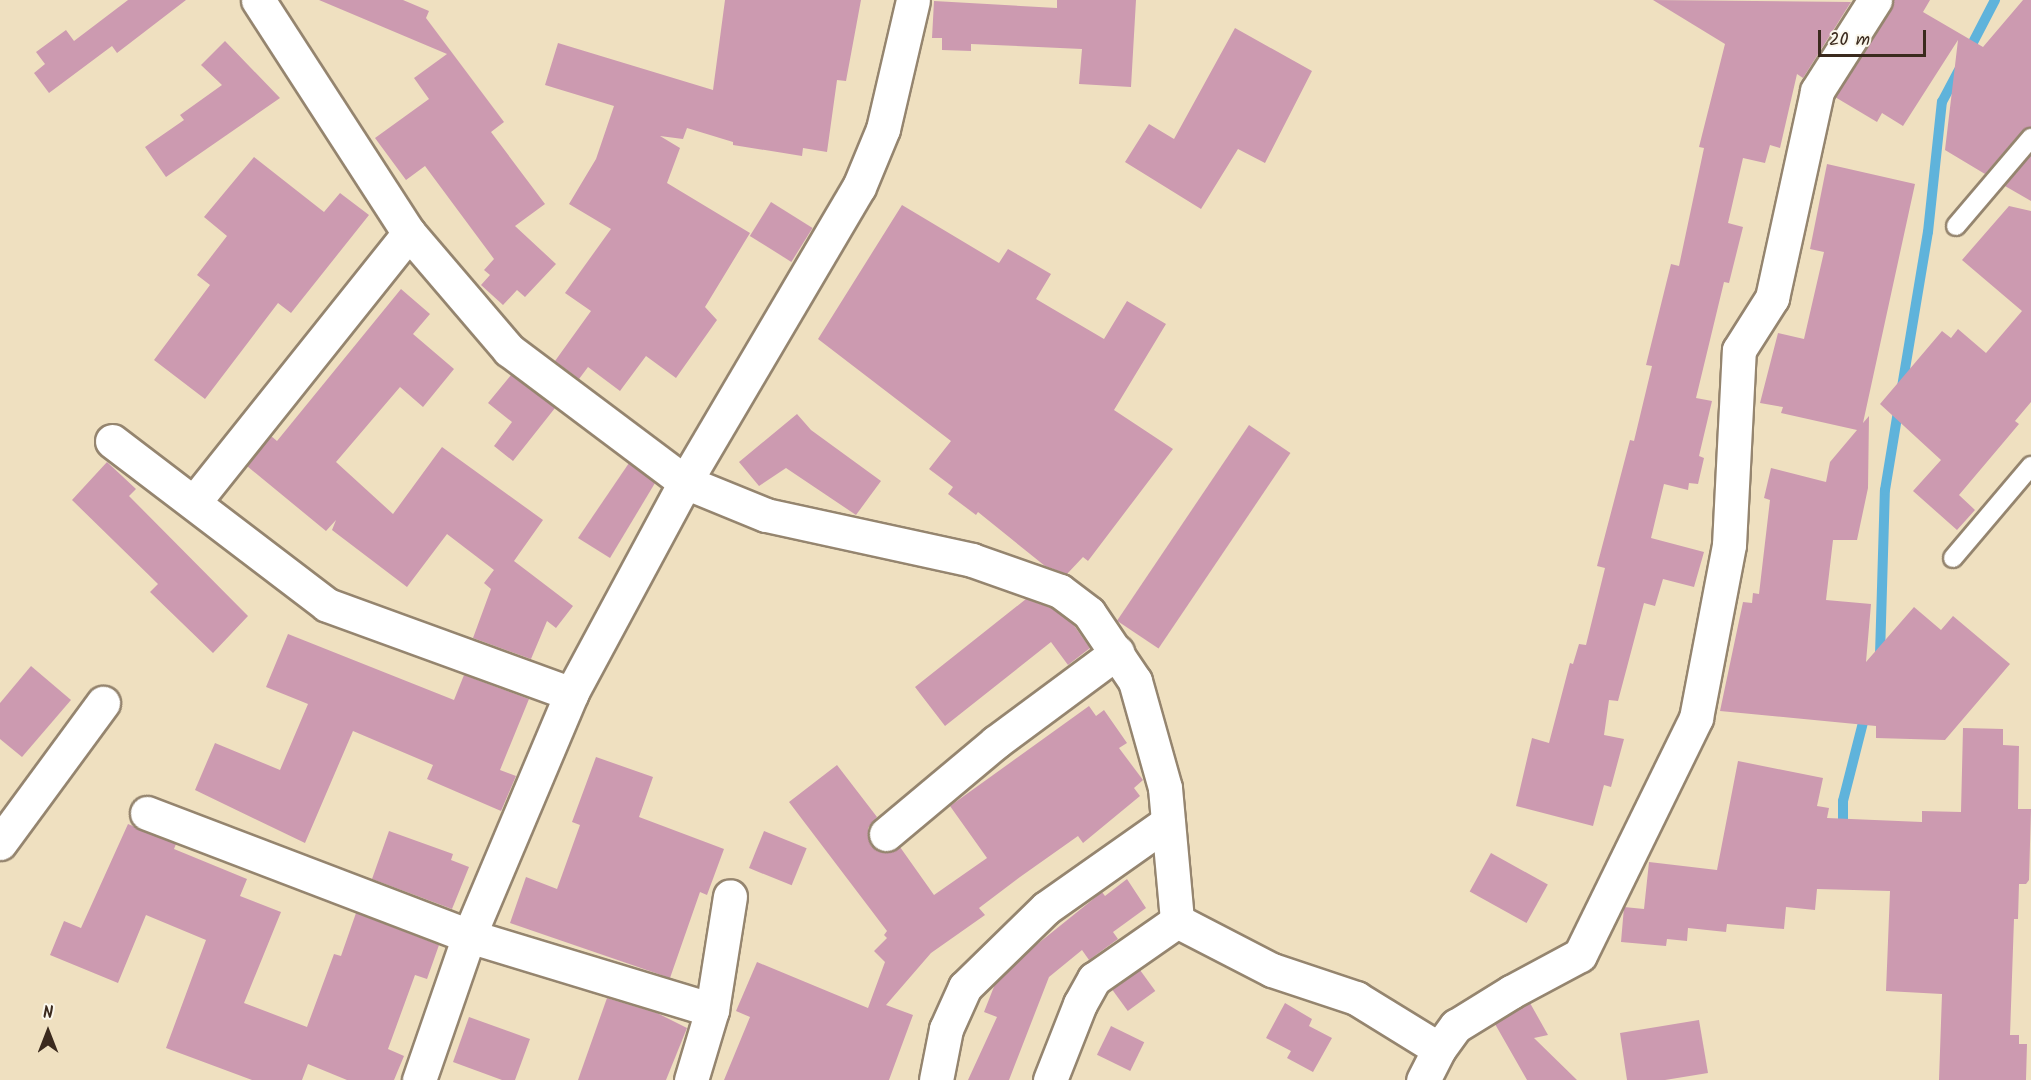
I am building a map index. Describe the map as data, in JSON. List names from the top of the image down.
{
  "scale_bar": "20 m",
  "north": "top"
}
